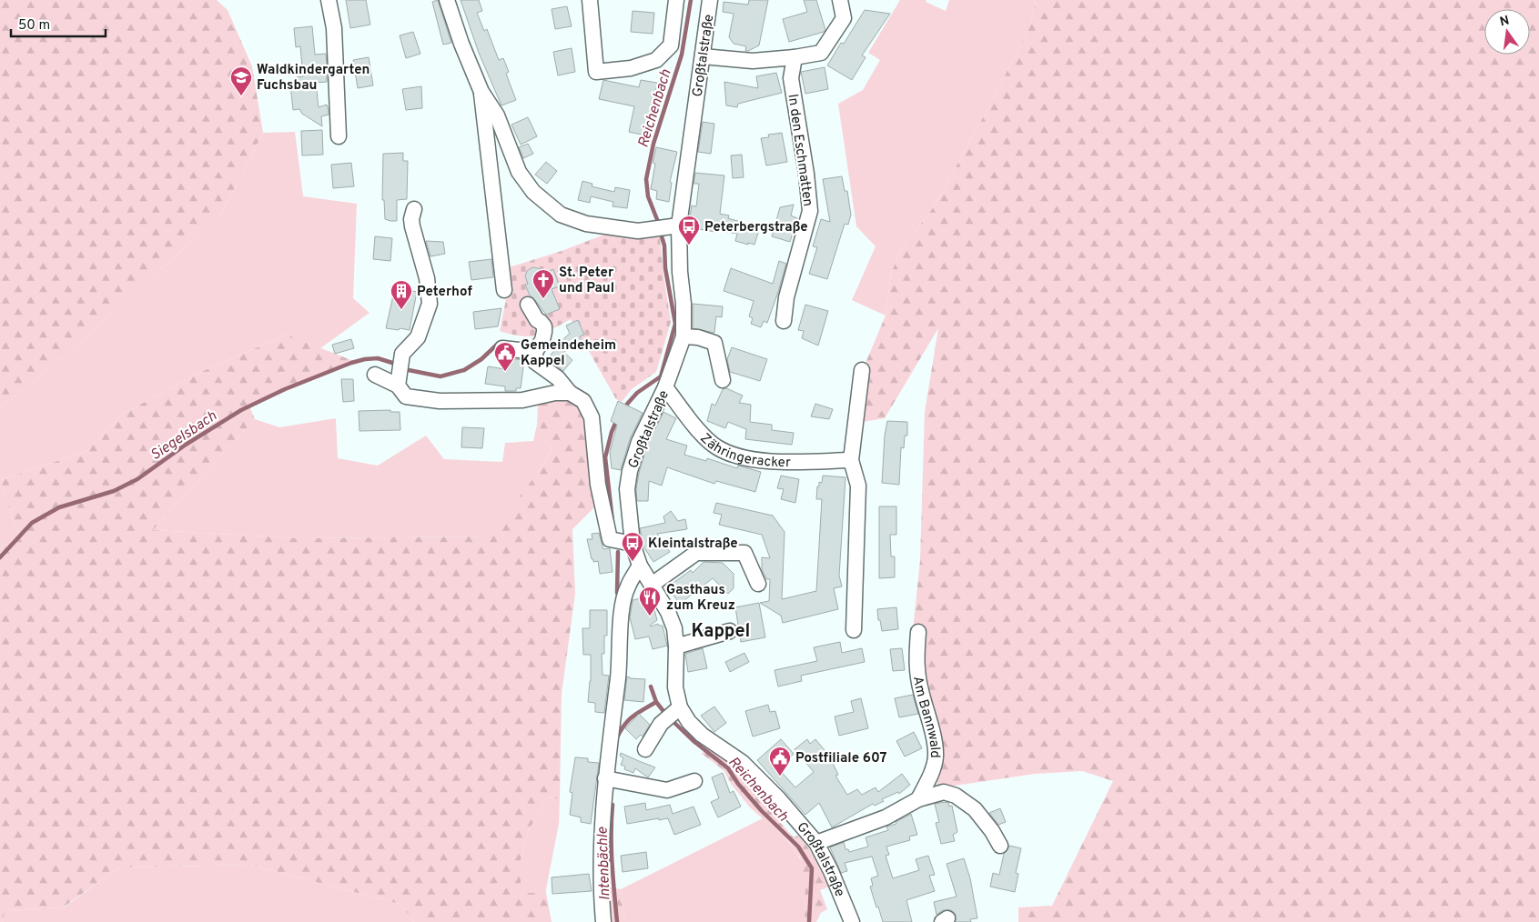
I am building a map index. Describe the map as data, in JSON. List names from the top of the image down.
{
  "streets": {
    "street": [
      "Großtalstraße",
      "In den Eschmatten",
      "Zähringeracker",
      "Am Bannwald"
    ]
  },
  "crossings": [
    ["Großtalstraße", "Zähringeracker"]
  ],
  "districts": ["Kappel"],
  "water": ["Reichenbach", "Siegelsbach", "Intenbächle"],
  "places": {
    "school or university": ["Waldkindergarten Fuchsbau"],
    "bus stop": ["Peterbergstraße", "Kleintalstraße"],
    "church": ["St. Peter und Paul"],
    "building": ["Peterhof"],
    "public building": ["Gemeindeheim Kappel", "Postfiliale 607"],
    "restaurant": ["Gasthaus zum Kreuz"]
  },
  "scale_bar": "50 m",
  "north": "top"
}
